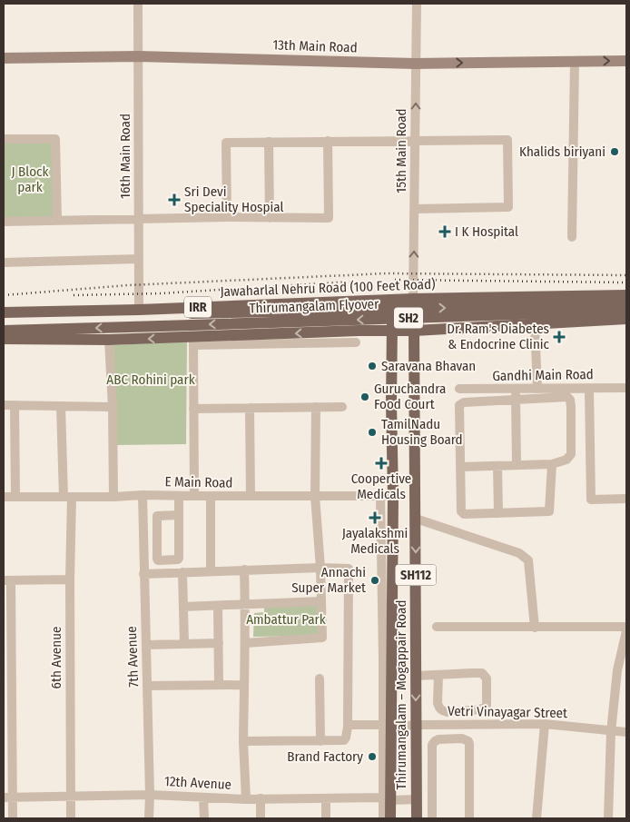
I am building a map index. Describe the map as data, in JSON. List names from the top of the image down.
{
  "streets": {
    "main road": [
      "Jawaharlal Nehru Road (100 Feet Road)",
      "Thirumangalam Flyover",
      "IRR",
      "SH2",
      "SH112",
      "Thirumangalam – Mogappair Road"
    ],
    "street": [
      "13th Main Road",
      "15th Main Road",
      "16th Main Road",
      "Gandhi Main Road",
      "E Main Road",
      "7th Avenue",
      "6th Avenue",
      "Vetri Vinayagar Street",
      "12th Avenue"
    ]
  },
  "crossings": [
    ["13th Main Road", "15th Main Road"],
    ["13th Main Road", "16th Main Road"],
    ["15th Main Road", "Jawaharlal Nehru Road (100 Feet Road)"],
    ["15th Main Road", "Thirumangalam – Mogappair Road"],
    ["16th Main Road", "Jawaharlal Nehru Road (100 Feet Road)"],
    ["Jawaharlal Nehru Road (100 Feet Road)", "Thirumangalam – Mogappair Road"],
    ["IRR", "Thirumangalam – Mogappair Road"],
    ["E Main Road", "7th Avenue"],
    ["E Main Road", "6th Avenue"],
    ["E Main Road", "Thirumangalam – Mogappair Road"],
    ["7th Avenue", "12th Avenue"],
    ["6th Avenue", "12th Avenue"],
    ["Thirumangalam – Mogappair Road", "Vetri Vinayagar Street"],
    ["Thirumangalam – Mogappair Road", "12th Avenue"]
  ],
  "one_way": ["15th Main Road"],
  "parks": ["J Block park", "ABC Rohini park", "Ambattur Park"],
  "places": {
    "other": [
      "Khalids biriyani",
      "Saravana Bhavan",
      "Guruchandra Food Court",
      "TamilNadu Housing Board",
      "Annachi Super Market",
      "Brand Factory"
    ],
    "health": [
      "Sri Devi Speciality Hospial",
      "I K Hospital",
      "Dr. Ram's Diabetes & Endocrine Clinic",
      "Coopertive Medicals",
      "Jayalakshmi Medicals"
    ]
  }
}
